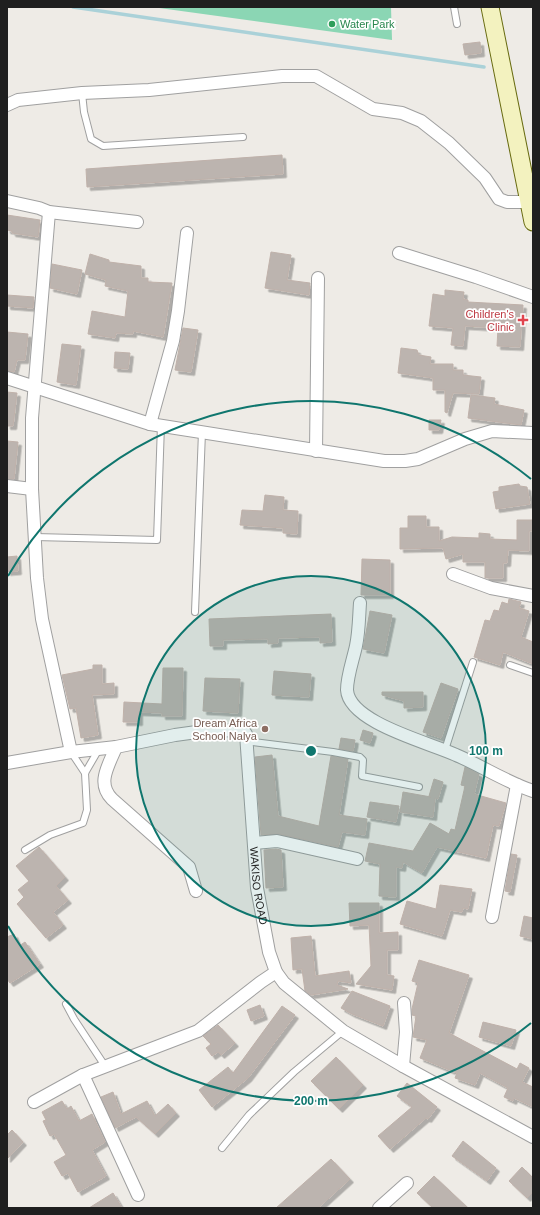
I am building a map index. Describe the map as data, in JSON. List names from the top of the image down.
{
  "streets": {
    "street": ["WAKISO ROAD"]
  },
  "places": {
    "other": ["Water Park", "Dream Africa School Nalya"],
    "health": ["Children's Clinic"]
  },
  "rings": ["100 m", "200 m"]
}
